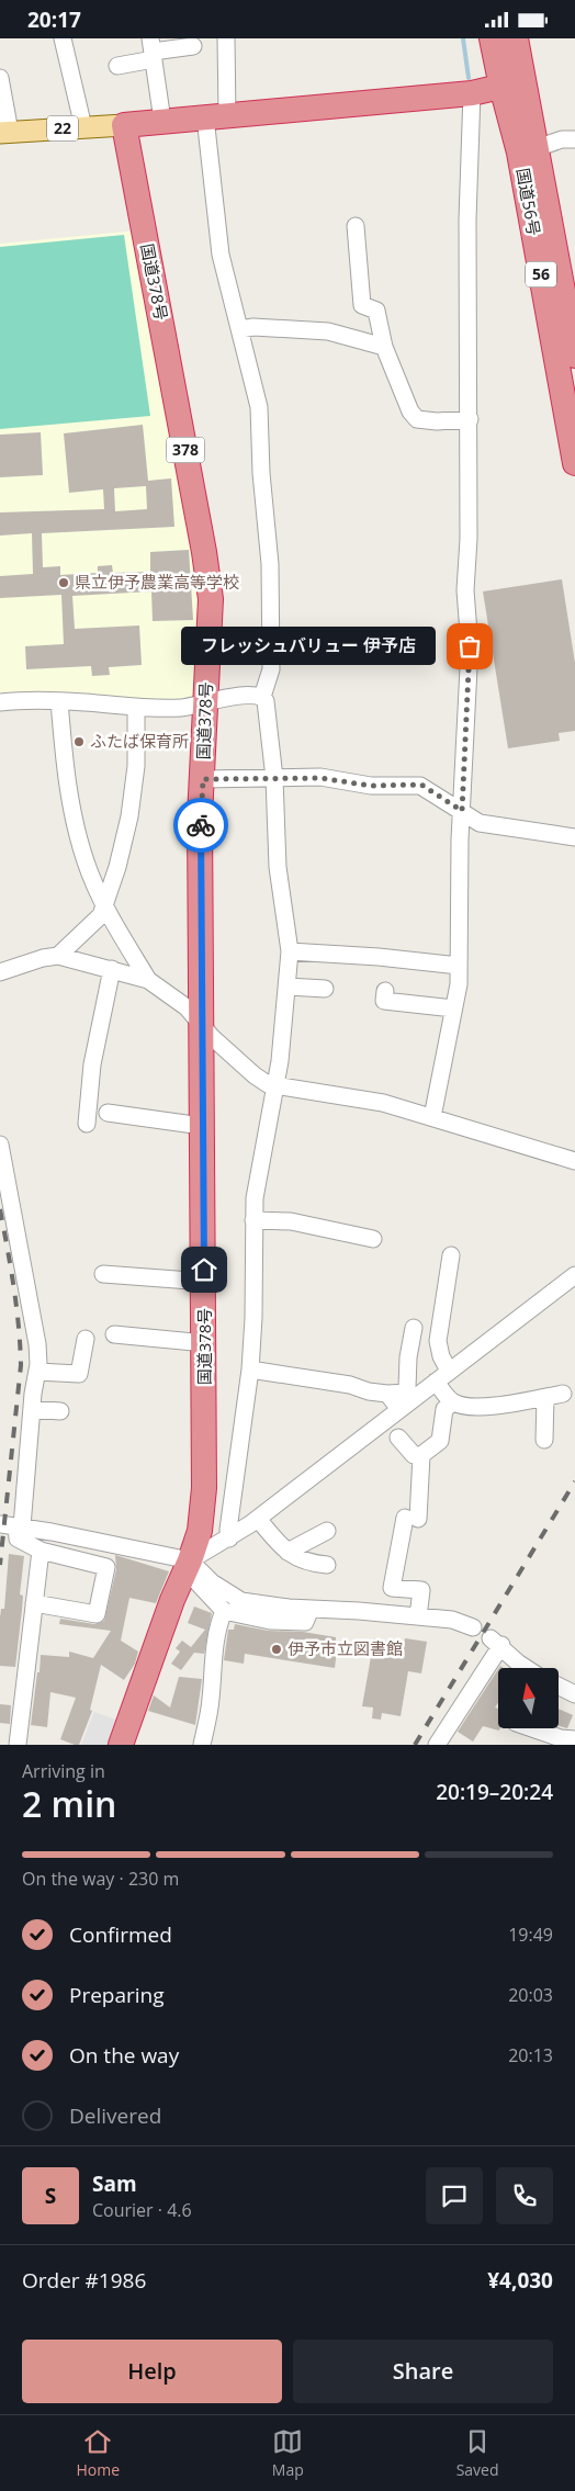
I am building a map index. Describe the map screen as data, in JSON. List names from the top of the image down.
{
  "streets": {
    "highway": [
      "国道56号",
      "56",
      "国道378号",
      "378"
    ],
    "main road": ["22"]
  },
  "crossings": [
    ["22", "国道378号"]
  ],
  "places": [
    "県立伊予農業高等学校",
    "フレッシュバリュー 伊予店",
    "ふたば保育所",
    "伊予市立図書館"
  ],
  "north": "top",
  "page": {
    "status": "20:17",
    "bubble": "フレッシュバリュー 伊予店",
    "heading": ["2 min", "Arriving in", "20:19–20:24"],
    "panel": [
      "Sam",
      "Courier · 4.6",
      "Order #1986",
      "¥4,030"
    ],
    "bar": "On the way · 230 m",
    "list": [
      ["Confirmed", "19:49"],
      ["Preparing", "20:03"],
      ["On the way", "20:13"],
      "Delivered"
    ],
    "round": "S",
    "buttons": ["Help", "Share"],
    "tabs": ["Home", "Map", "Saved"]
  }
}
